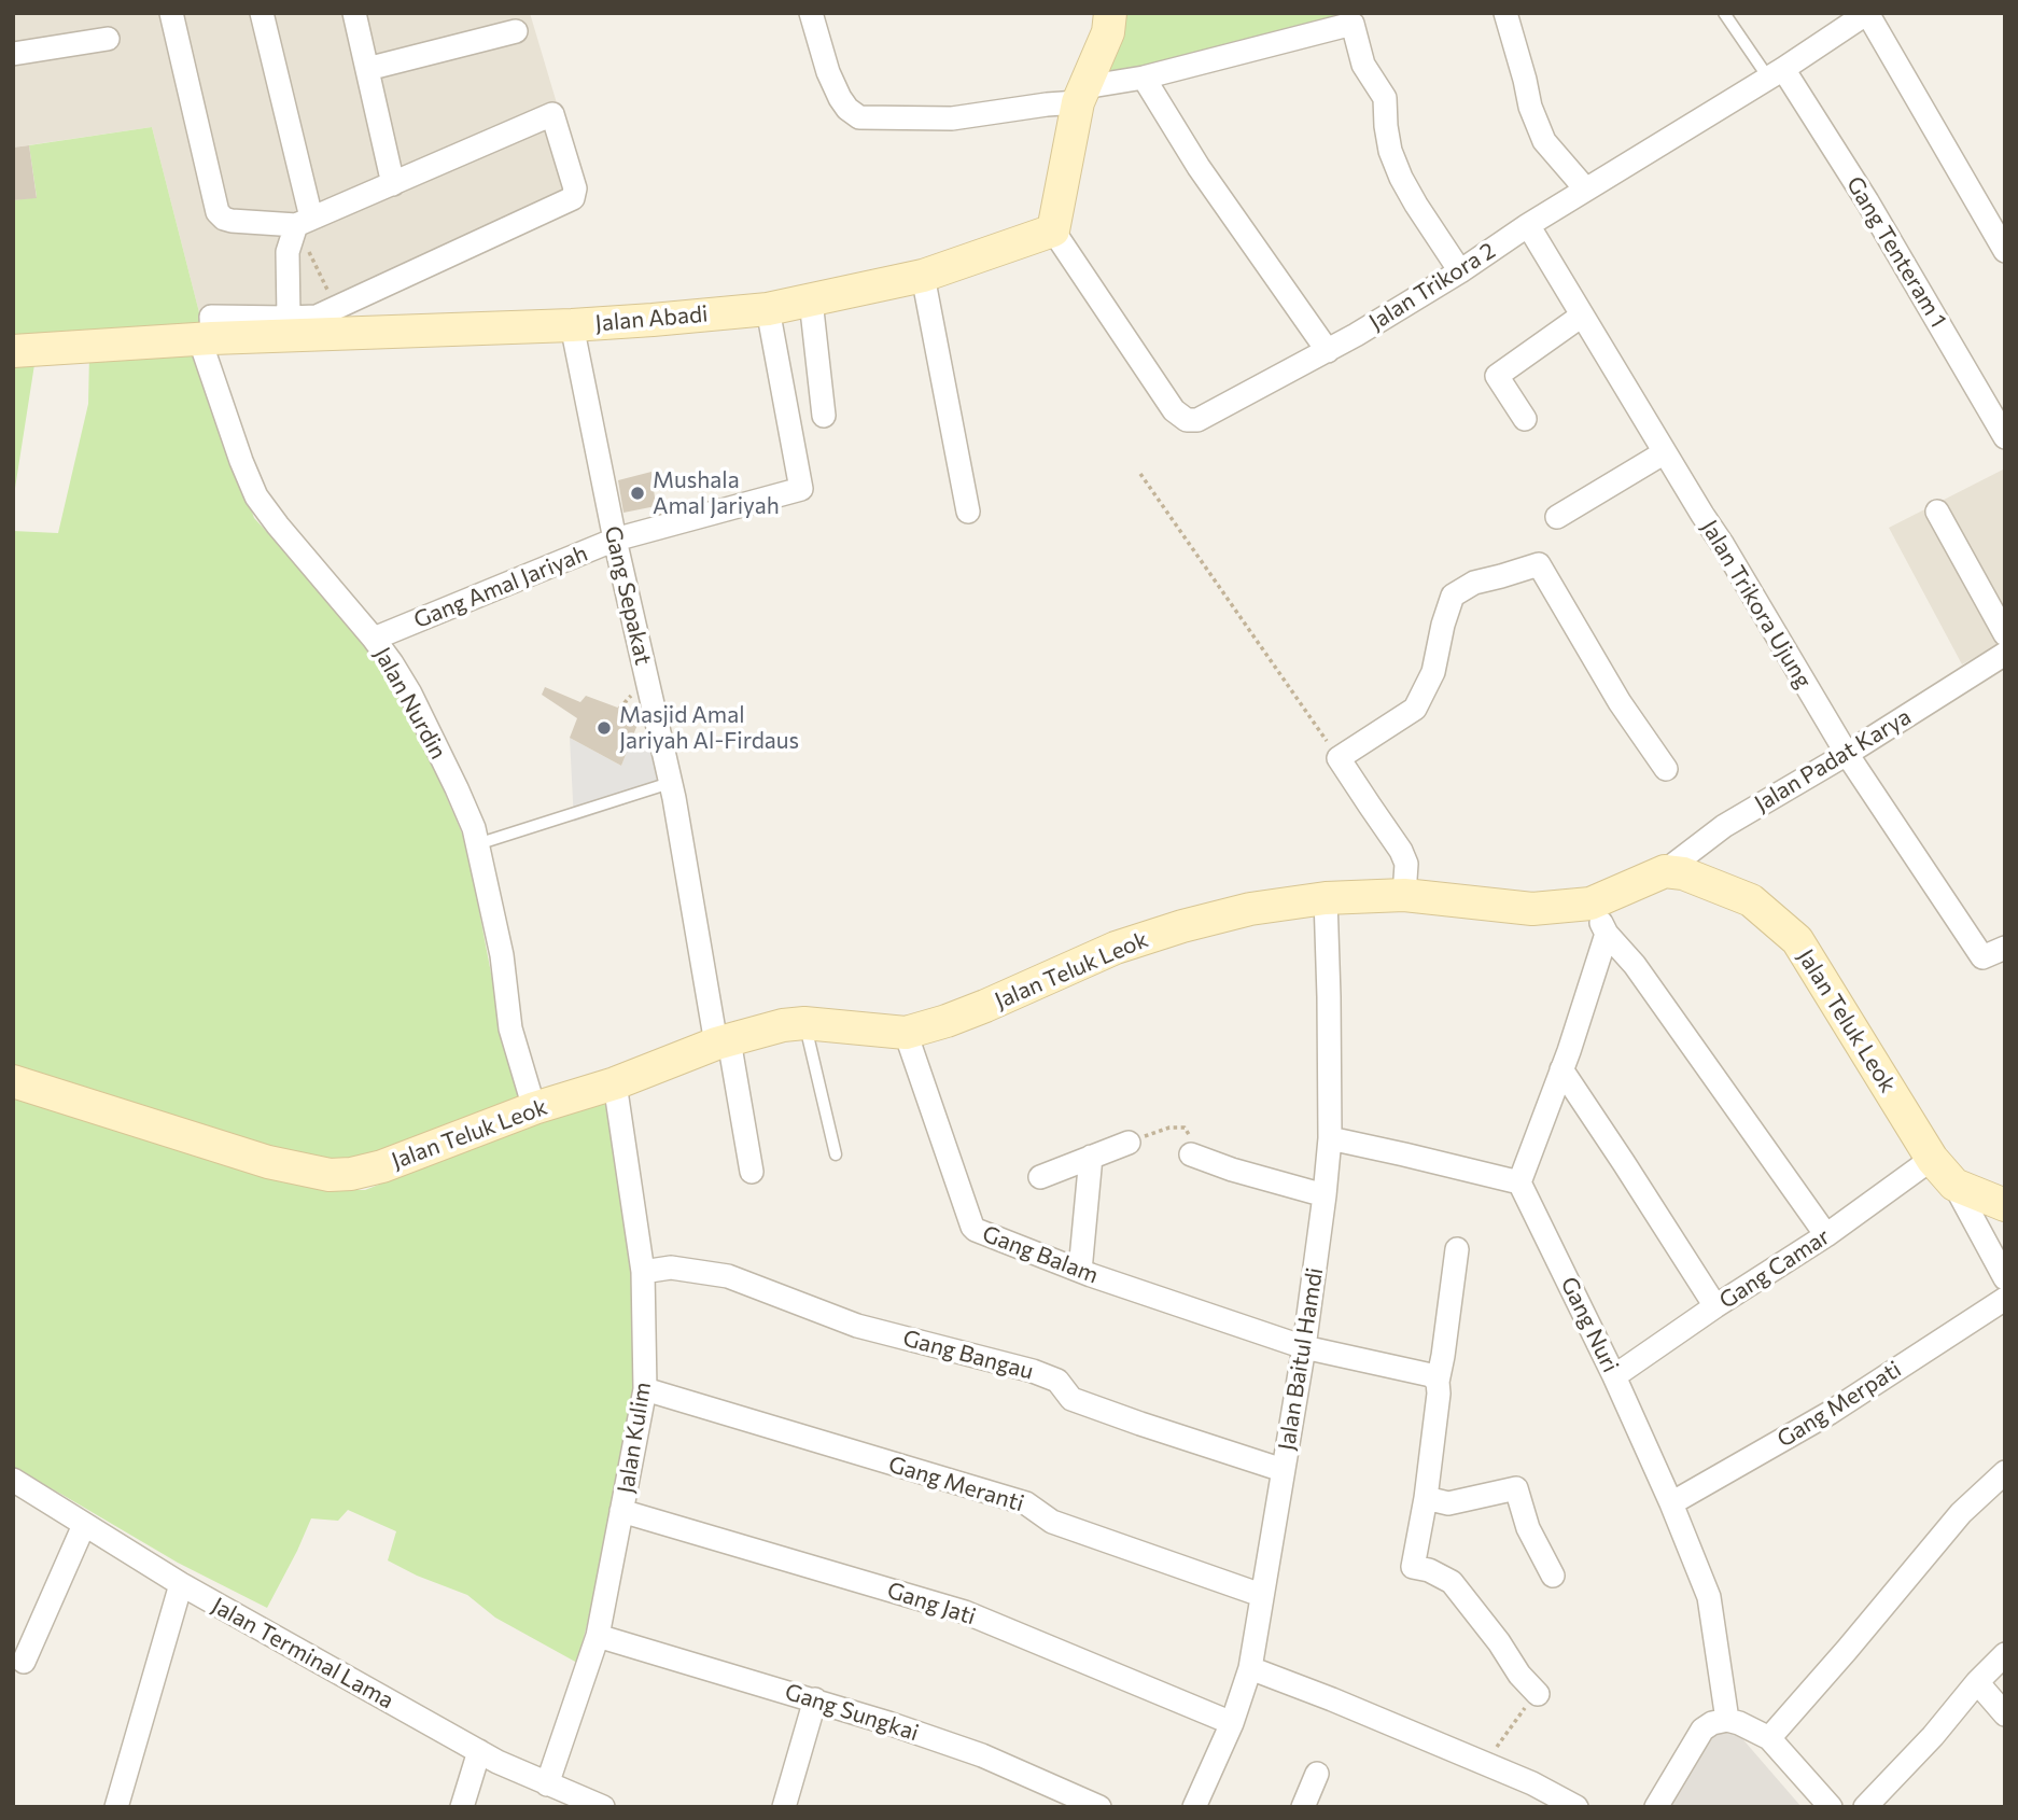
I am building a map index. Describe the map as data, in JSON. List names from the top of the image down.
{
  "streets": {
    "street": [
      "Gang Tenteram 1",
      "Jalan Trikora 2",
      "Jalan Abadi",
      "Gang Amal Jariyah",
      "Gang Sepakat",
      "Jalan Trikora Ujung",
      "Jalan Nurdin",
      "Jalan Padat Karya",
      "Jalan Teluk Leok",
      "Gang Balam",
      "Gang Camar",
      "Gang Nuri",
      "Gang Bangau",
      "Jalan Baitul Hamdi",
      "Gang Merpati",
      "Jalan Kulim",
      "Gang Meranti",
      "Gang Jati",
      "Jalan Terminal Lama",
      "Gang Sungkai"
    ]
  },
  "crossings": [
    ["Gang Tenteram 1", "Jalan Trikora 2"],
    ["Jalan Trikora 2", "Jalan Abadi"],
    ["Jalan Trikora 2", "Jalan Trikora Ujung"],
    ["Jalan Abadi", "Gang Amal Jariyah"],
    ["Jalan Abadi", "Gang Sepakat"],
    ["Jalan Abadi", "Jalan Nurdin"],
    ["Gang Amal Jariyah", "Gang Sepakat"],
    ["Gang Amal Jariyah", "Jalan Nurdin"],
    ["Gang Sepakat", "Jalan Teluk Leok"],
    ["Jalan Trikora Ujung", "Jalan Padat Karya"],
    ["Jalan Nurdin", "Jalan Teluk Leok"],
    ["Jalan Padat Karya", "Jalan Teluk Leok"],
    ["Jalan Teluk Leok", "Gang Balam"],
    ["Jalan Teluk Leok", "Gang Camar"],
    ["Jalan Teluk Leok", "Jalan Baitul Hamdi"],
    ["Jalan Teluk Leok", "Jalan Kulim"],
    ["Gang Balam", "Jalan Baitul Hamdi"],
    ["Gang Camar", "Gang Nuri"],
    ["Gang Nuri", "Gang Merpati"],
    ["Gang Bangau", "Jalan Baitul Hamdi"],
    ["Gang Bangau", "Jalan Kulim"],
    ["Jalan Baitul Hamdi", "Gang Meranti"],
    ["Jalan Baitul Hamdi", "Gang Jati"],
    ["Jalan Kulim", "Gang Meranti"],
    ["Jalan Kulim", "Gang Jati"],
    ["Jalan Kulim", "Jalan Terminal Lama"],
    ["Jalan Kulim", "Gang Sungkai"]
  ],
  "places": ["Mushala Amal Jariyah", "Masjid Amal Jariyah Al-Firdaus"]
}
